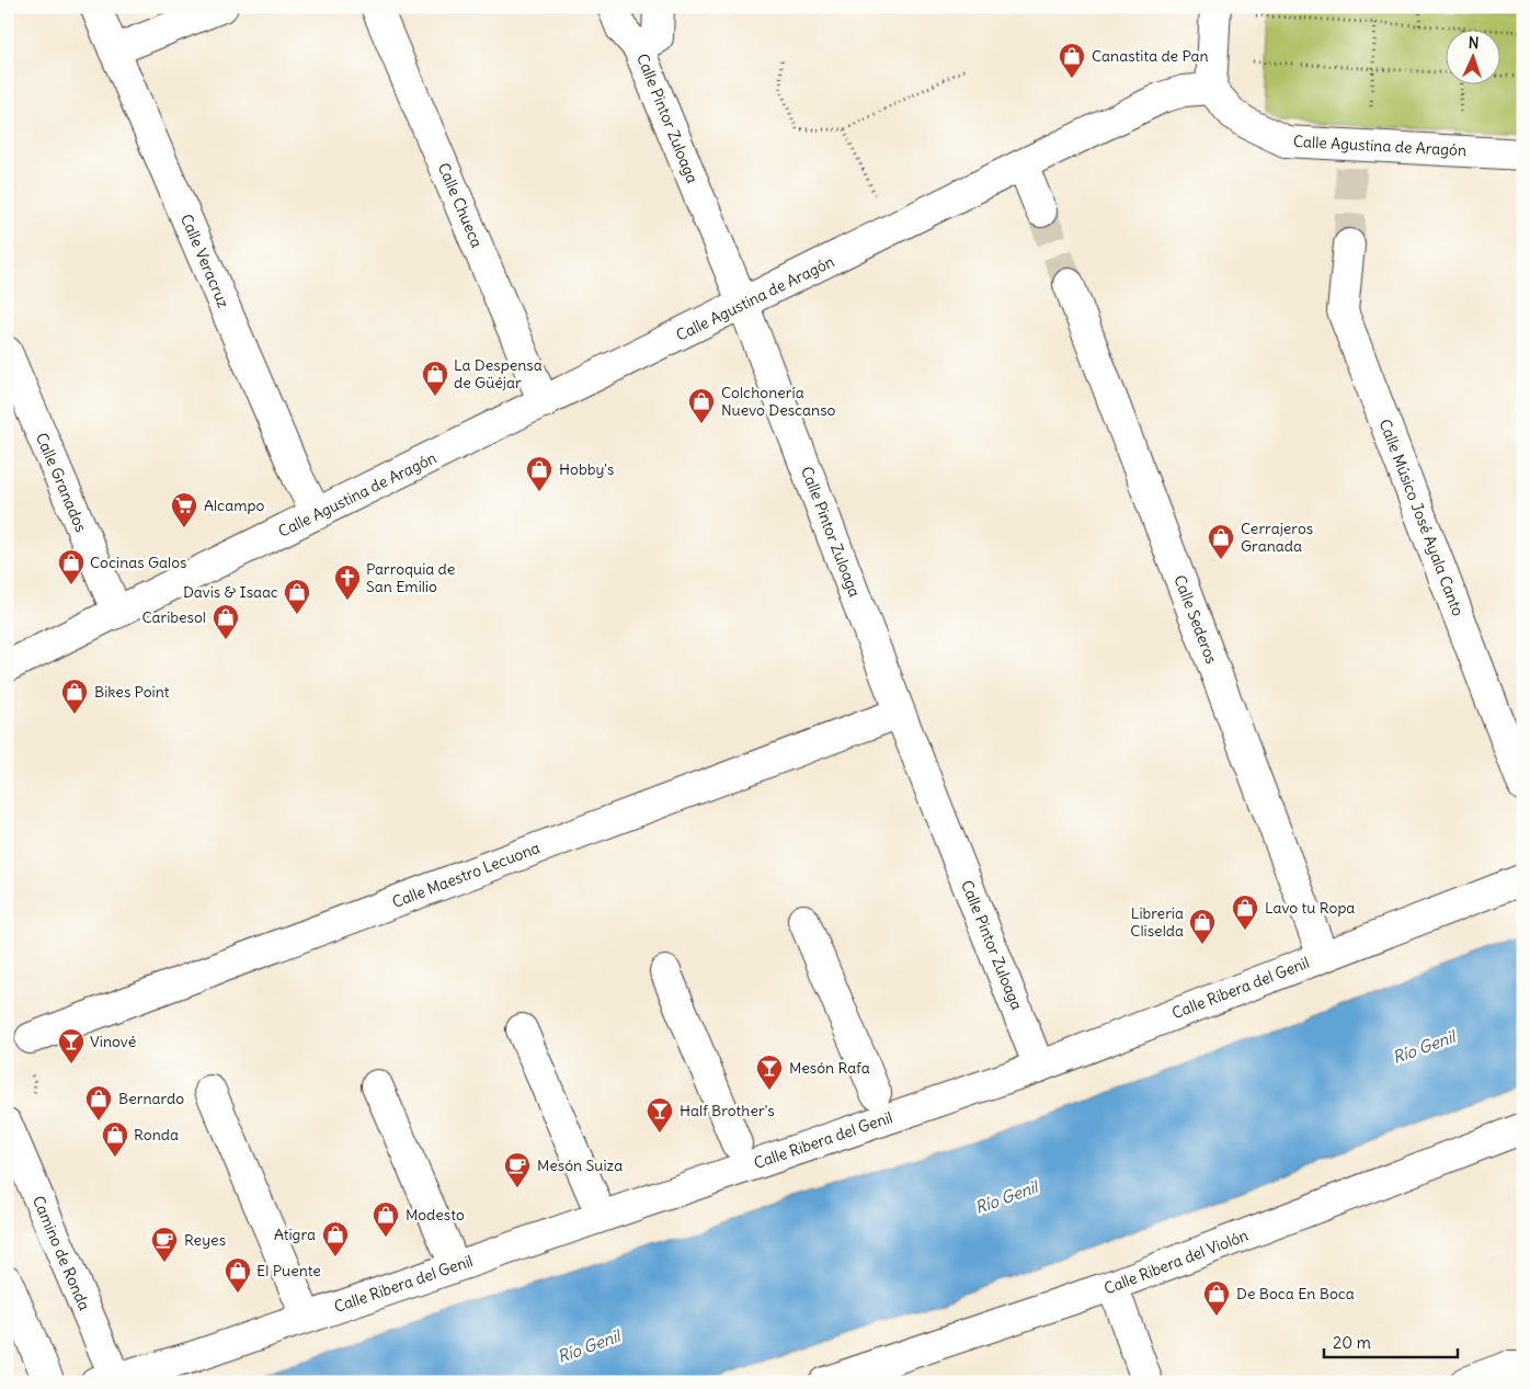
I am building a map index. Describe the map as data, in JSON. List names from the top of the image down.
{
  "streets": {
    "street": [
      "Calle Pintor Zuloaga",
      "Calle Agustina de Aragón",
      "Calle Chueca",
      "Calle Veracruz",
      "Calle Granados",
      "Calle Músico José Ayala Canto",
      "Calle Sederos",
      "Calle Maestro Lecuona",
      "Calle Ribera del Genil",
      "Camino de Ronda",
      "Calle Ribera del Violón"
    ]
  },
  "crossings": [
    ["Calle Pintor Zuloaga", "Calle Agustina de Aragón"],
    ["Calle Pintor Zuloaga", "Calle Maestro Lecuona"],
    ["Calle Pintor Zuloaga", "Calle Ribera del Genil"],
    ["Calle Agustina de Aragón", "Calle Chueca"],
    ["Calle Agustina de Aragón", "Calle Veracruz"],
    ["Calle Agustina de Aragón", "Calle Granados"],
    ["Calle Sederos", "Calle Ribera del Genil"],
    ["Calle Ribera del Genil", "Camino de Ronda"]
  ],
  "water": ["Río Genil"],
  "places": {
    "shop": [
      "Canastita de Pan",
      "La Despensa de Güéjar",
      "Colchonería Nuevo Descanso",
      "Hobby's",
      "Cerrajeros Granada",
      "Cocinas Galos",
      "Davis & Isaac",
      "Caribesol",
      "Bikes Point",
      "Lavo tu Ropa",
      "Libreria Cliselda",
      "Bernardo",
      "Ronda",
      "Modesto",
      "Atigra",
      "El Puente",
      "De Boca En Boca"
    ],
    "supermarket": ["Alcampo"],
    "church": ["Parroquia de San Emilio"],
    "bar": ["Vinové", "Mesón Rafa", "Half Brother's"],
    "cafe": ["Mesón Suiza", "Reyes"]
  },
  "scale_bar": "20 m",
  "north": "top"
}
